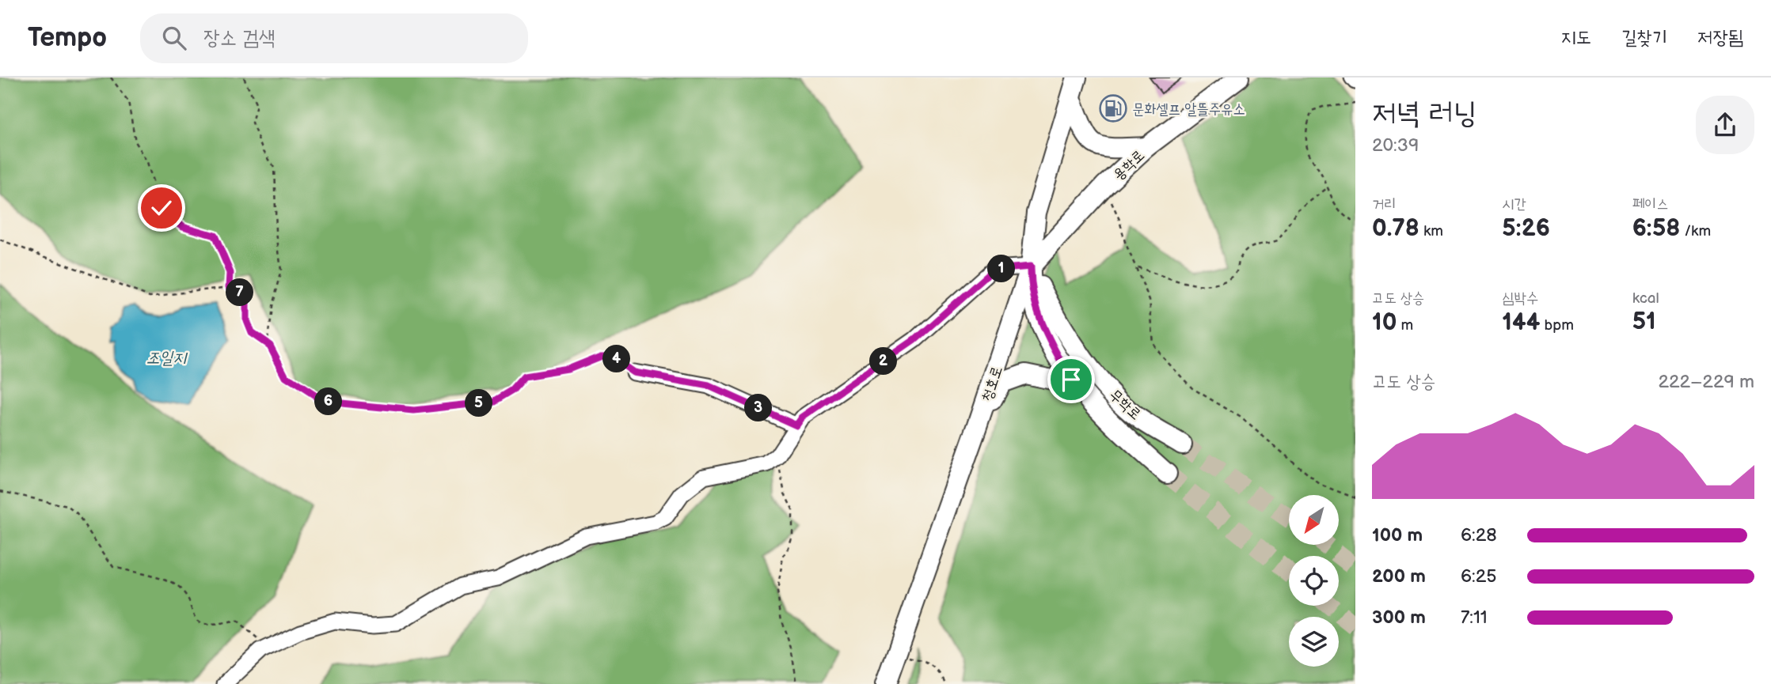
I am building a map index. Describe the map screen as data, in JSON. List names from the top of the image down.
{
  "streets": {
    "main road": ["용학로", "청호로", "무학로"]
  },
  "crossings": [
    ["용학로", "청호로"],
    ["용학로", "무학로"],
    ["청호로", "무학로"]
  ],
  "water": ["조일지"],
  "places": {
    "fuel station": ["문화셀프 알뜰주유소"]
  },
  "north": "bottom left",
  "page": {
    "header": "Tempo",
    "search": "장소 검색",
    "nav": ["지도", "길찾기", "저장됨"],
    "heading": ["저녁 러닝", "20:39"],
    "stats": [
      ["거리", "0.78 km"],
      ["시간", "5:26"],
      ["페이스", "6:58 /km"],
      ["고도 상승", "10 m"],
      ["심박수", "144 bpm"],
      ["kcal", "51"]
    ],
    "pins": [
      "1",
      "7",
      "4",
      "2",
      "6",
      "5",
      "3"
    ],
    "chart": ["고도 상승", "222–229 m"],
    "list": [
      {
        "name": "100 m",
        "note": "6:28"
      },
      {
        "name": "200 m",
        "note": "6:25"
      },
      {
        "name": "300 m",
        "note": "7:11"
      }
    ]
  }
}
